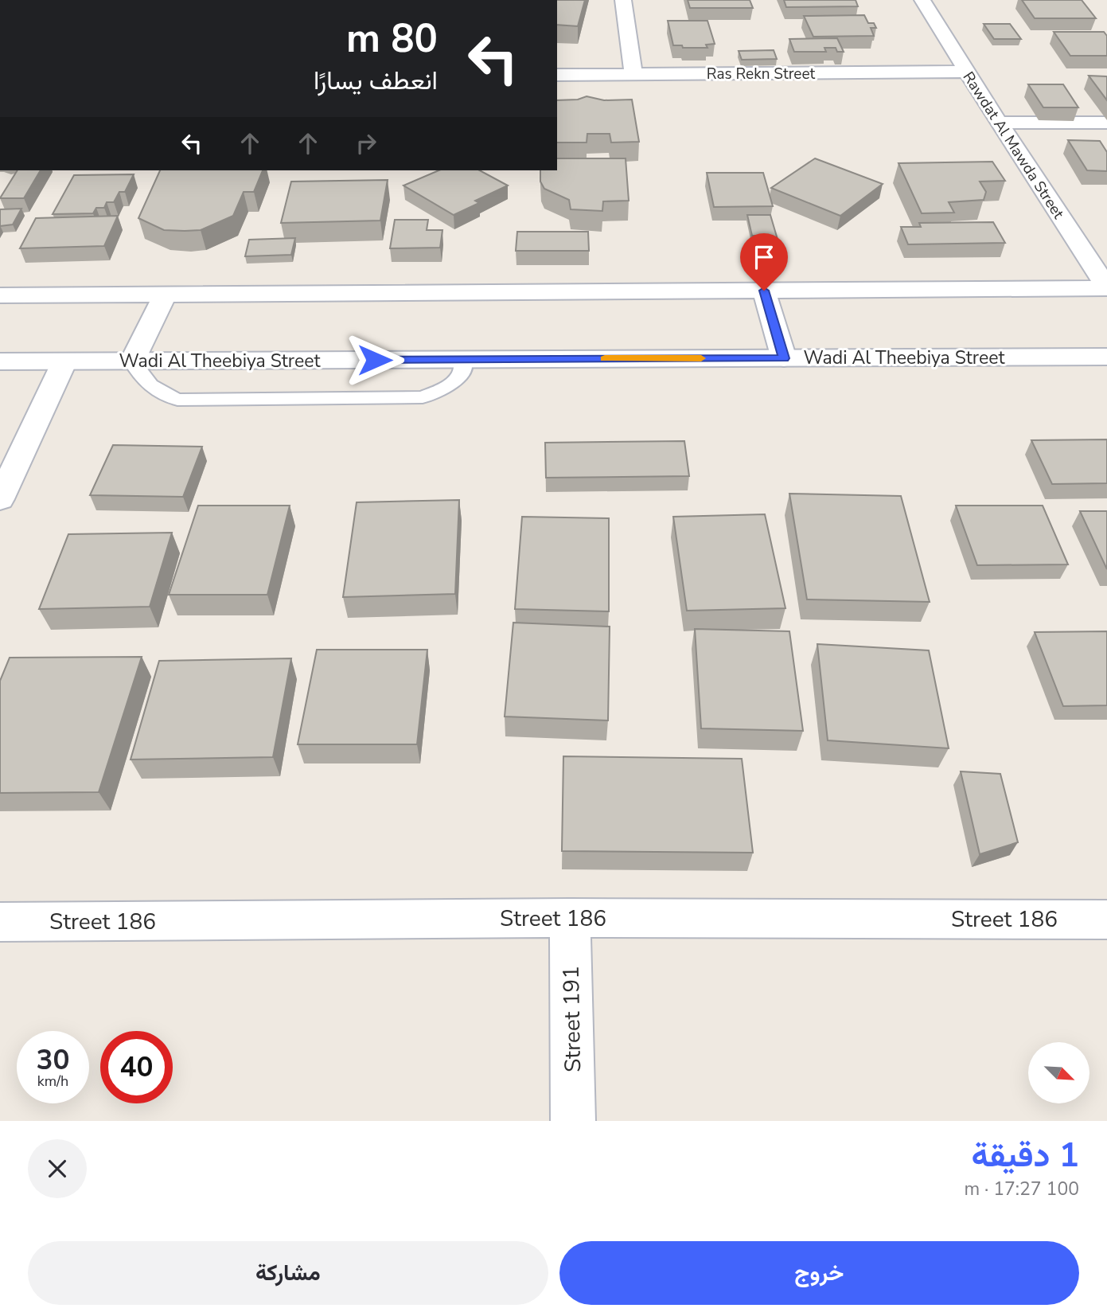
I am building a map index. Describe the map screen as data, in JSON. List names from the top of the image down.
{
  "streets": {
    "street": [
      "Ras Rekn Street",
      "Rawdat Al Mawda Street",
      "Wadi Al Theebiya Street",
      "Street 186",
      "Street 191"
    ]
  },
  "crossings": [
    ["Ras Rekn Street", "Rawdat Al Mawda Street"],
    ["Street 186", "Street 191"]
  ],
  "north": "bottom right",
  "page": {
    "turn": ["80 m", "انعطف يسارًا"],
    "speed": "30 km/h",
    "limit": "40",
    "heading": ["1 دقيقة", "100 m · 17:27"],
    "buttons": ["خروج", "مشاركة"]
  }
}
